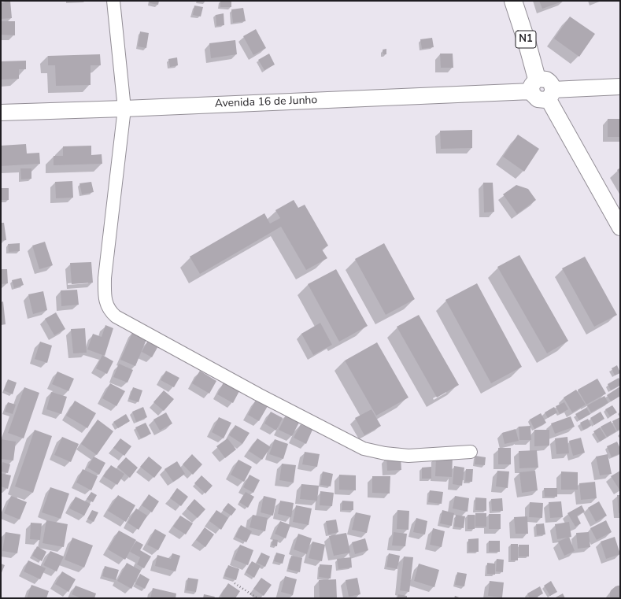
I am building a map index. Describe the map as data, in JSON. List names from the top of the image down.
{
  "streets": {
    "highway": ["N1"],
    "street": ["Avenida 16 de Junho"]
  },
  "crossings": [
    ["N1", "Avenida 16 de Junho"]
  ]
}
